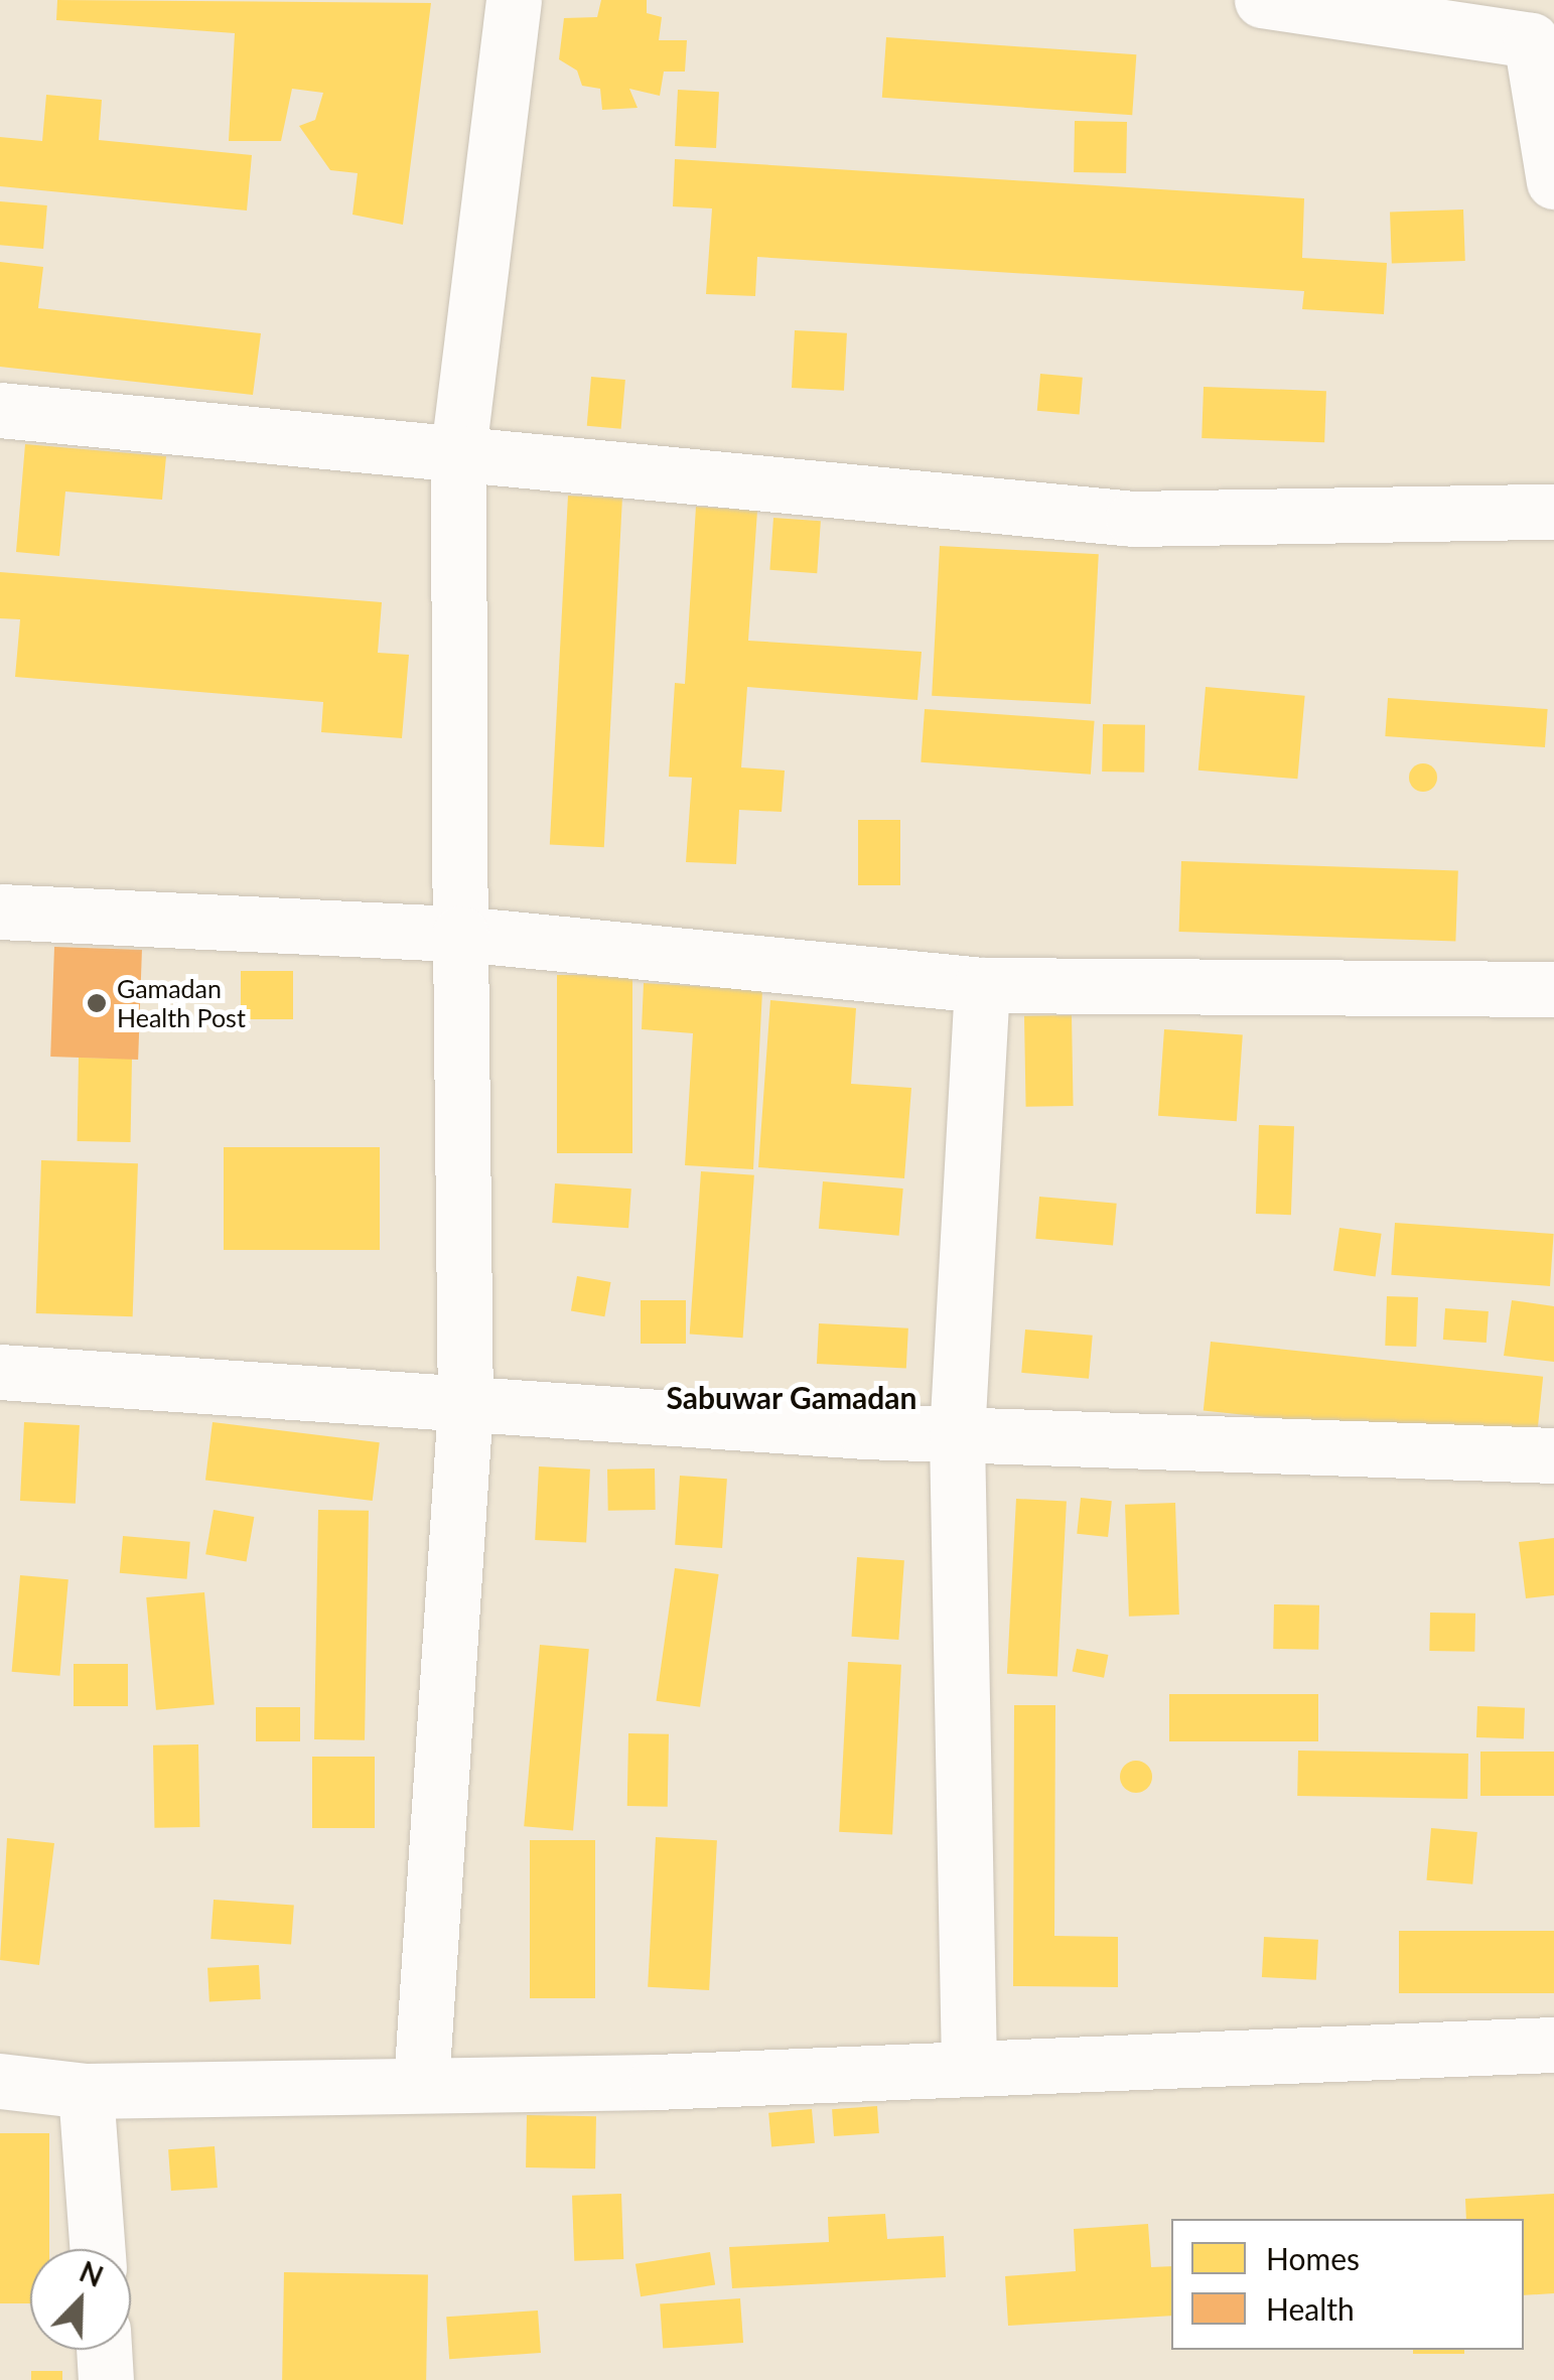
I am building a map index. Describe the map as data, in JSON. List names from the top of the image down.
{
  "districts": ["Sabuwar Gamadan"],
  "places": ["Gamadan Health Post"],
  "legend": ["Homes", "Health"],
  "north": "top right"
}
